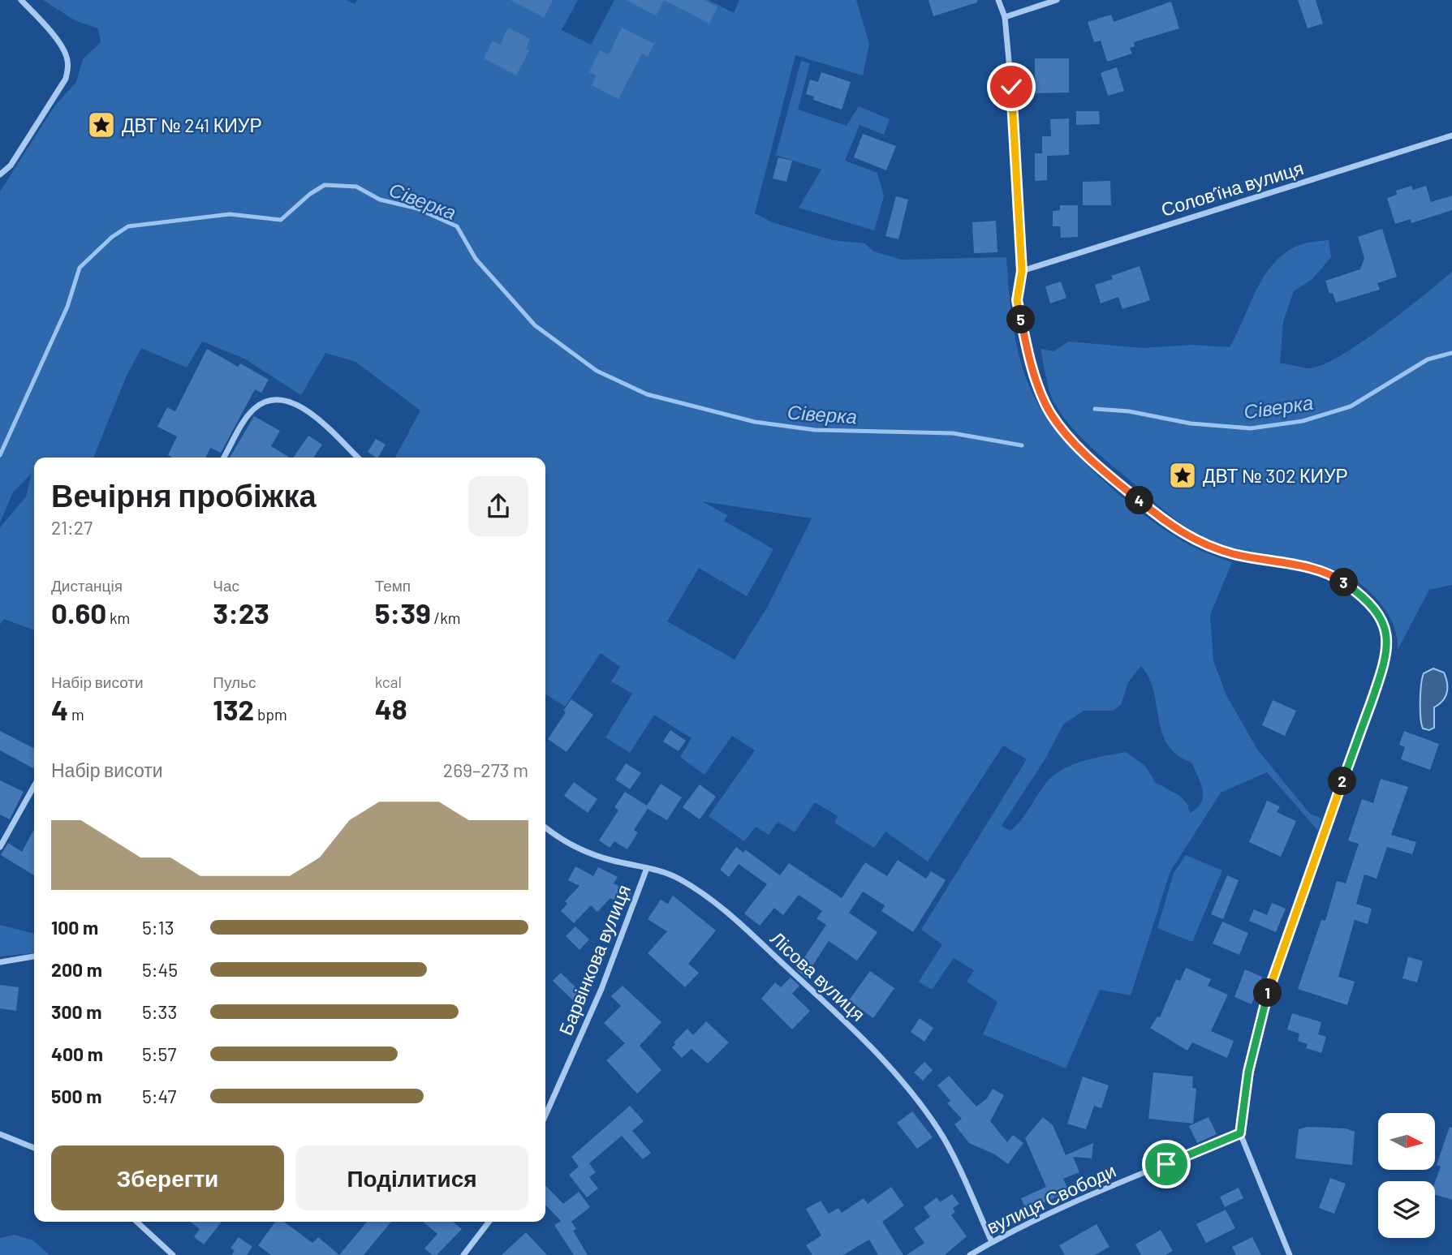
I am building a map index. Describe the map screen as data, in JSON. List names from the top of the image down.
{
  "streets": {
    "street": [
      "Соловʼїна вулиця",
      "Барвінкова вулиця",
      "Лісова вулиця",
      "вулиця Свободи"
    ]
  },
  "crossings": [
    ["Барвінкова вулиця", "Лісова вулиця"],
    ["Лісова вулиця", "вулиця Свободи"]
  ],
  "water": ["Сіверка"],
  "places": {
    "place": ["ДВТ № 241 КИУР", "ДВТ № 302 КИУР"]
  },
  "north": "right",
  "page": {
    "pins": [
      "5",
      "4",
      "3",
      "2",
      "1"
    ],
    "heading": ["Вечірня пробіжка", "21:27"],
    "stats": [
      ["Дистанція", "0.60 km"],
      ["Час", "3:23"],
      ["Темп", "5:39 /km"],
      ["Набір висоти", "4 m"],
      ["Пульс", "132 bpm"],
      ["kcal", "48"]
    ],
    "chart": ["Набір висоти", "269–273 m"],
    "list": [
      {
        "name": "100 m",
        "note": "5:13"
      },
      {
        "name": "200 m",
        "note": "5:45"
      },
      {
        "name": "300 m",
        "note": "5:33"
      },
      {
        "name": "400 m",
        "note": "5:57"
      },
      {
        "name": "500 m",
        "note": "5:47"
      }
    ],
    "buttons": ["Зберегти", "Поділитися"]
  }
}
